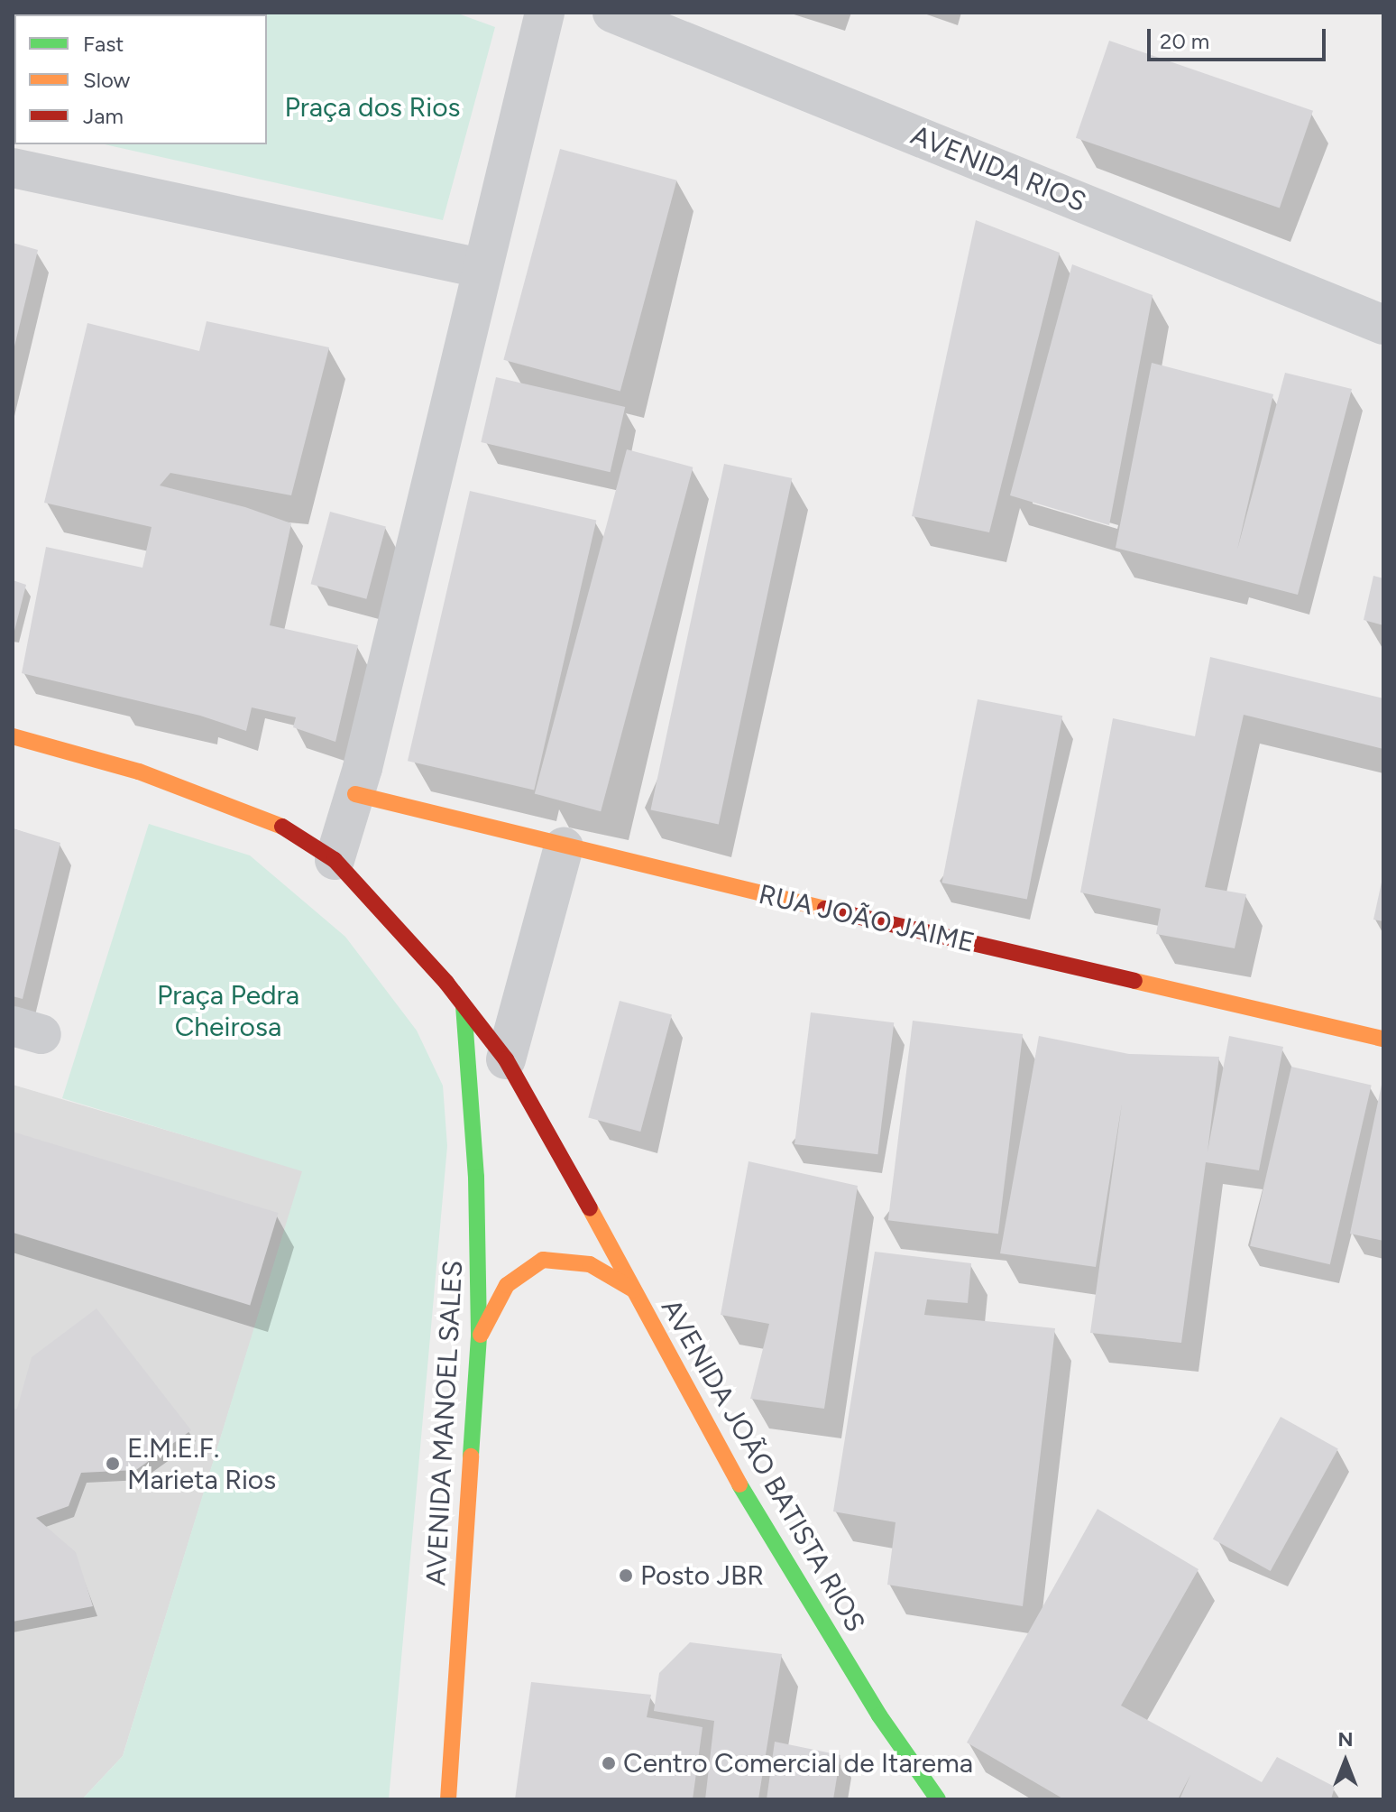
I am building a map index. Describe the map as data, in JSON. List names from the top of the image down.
{
  "streets": {
    "street": [
      "AVENIDA RIOS",
      "RUA JOÃO JAIME",
      "AVENIDA MANOEL SALES",
      "AVENIDA JOÃO BATISTA RIOS"
    ]
  },
  "crossings": [
    ["AVENIDA MANOEL SALES", "AVENIDA JOÃO BATISTA RIOS"]
  ],
  "parks": ["Praça dos Rios", "Praça Pedra Cheirosa"],
  "places": ["E.M.E.F. Marieta Rios", "Posto JBR", "Centro Comercial de Itarema"],
  "legend": ["Fast", "Slow", "Jam"],
  "scale_bar": "20 m",
  "north": "top"
}
